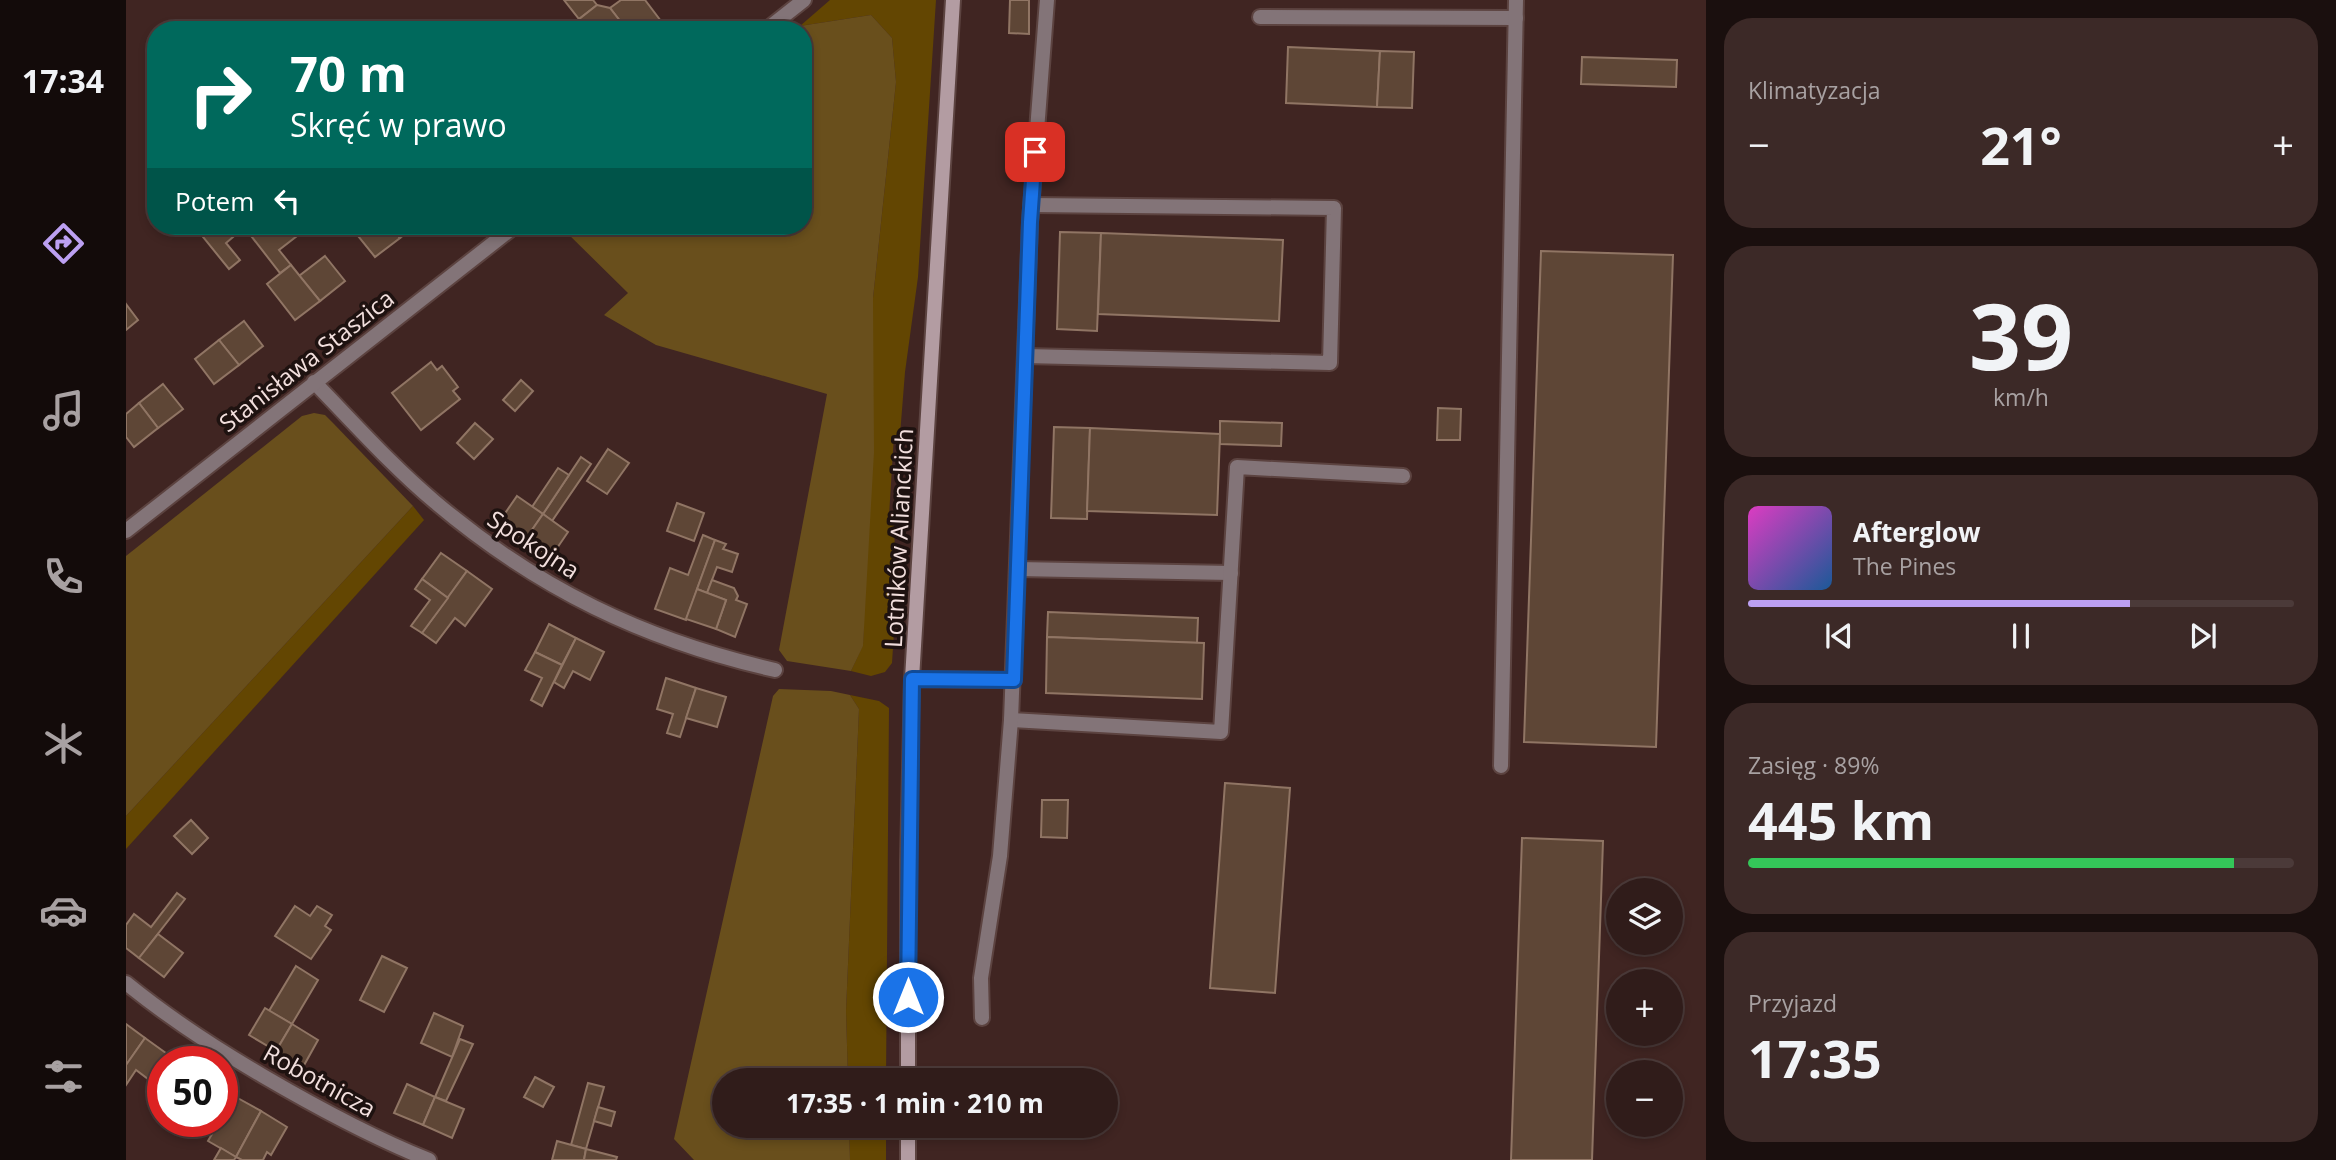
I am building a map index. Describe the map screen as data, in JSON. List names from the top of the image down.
{
  "streets": {
    "main road": ["Lotników Alianckich"],
    "street": ["Stanisława Staszica", "Spokojna", "Robotnicza"]
  },
  "crossings": [
    ["Stanisława Staszica", "Spokojna"]
  ],
  "page": {
    "tabs": "17:34",
    "tile": [
      "Klimatyzacja",
      ["39", "km/h"],
      ["Zasięg · 89%", "445 km"],
      ["Przyjazd", "17:35"]
    ],
    "turn": ["70 m", "Skręć w prawo"],
    "heat": ["−", "21°", "+"],
    "then": "Potem",
    "song": ["Afterglow", "The Pines"],
    "map_buttons": ["+", "−"],
    "limit": "50",
    "trip": "17:35 · 1 min · 210 m"
  }
}
